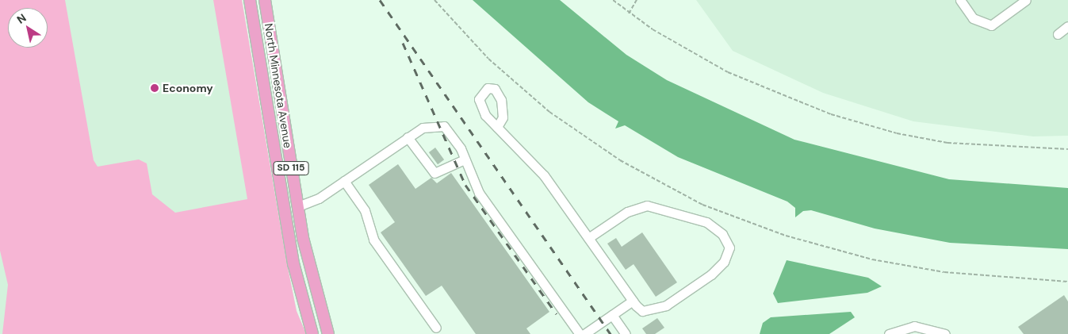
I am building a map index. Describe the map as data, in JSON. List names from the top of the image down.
{
  "streets": {
    "main road": ["North Minnesota Avenue", "SD 115"]
  },
  "places": ["Economy"],
  "north": "top left"
}
